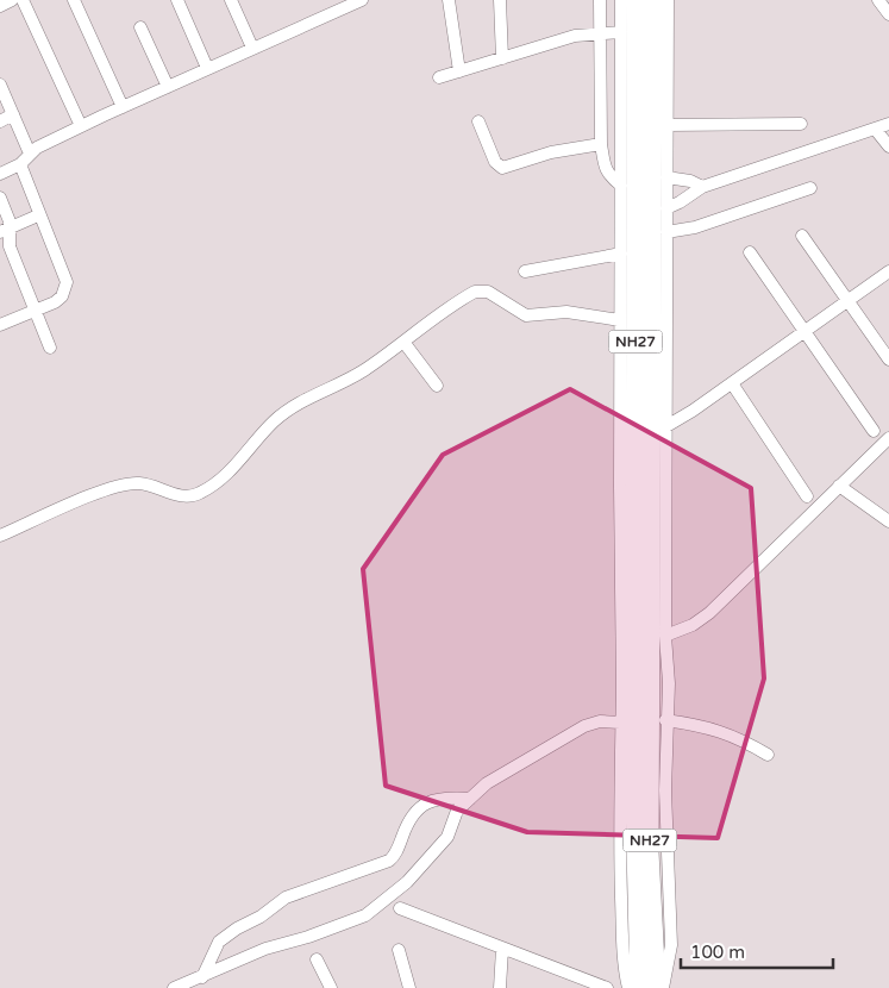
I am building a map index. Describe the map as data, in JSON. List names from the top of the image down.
{
  "streets": {
    "highway": ["NH27"]
  },
  "scale_bar": "100 m"
}
